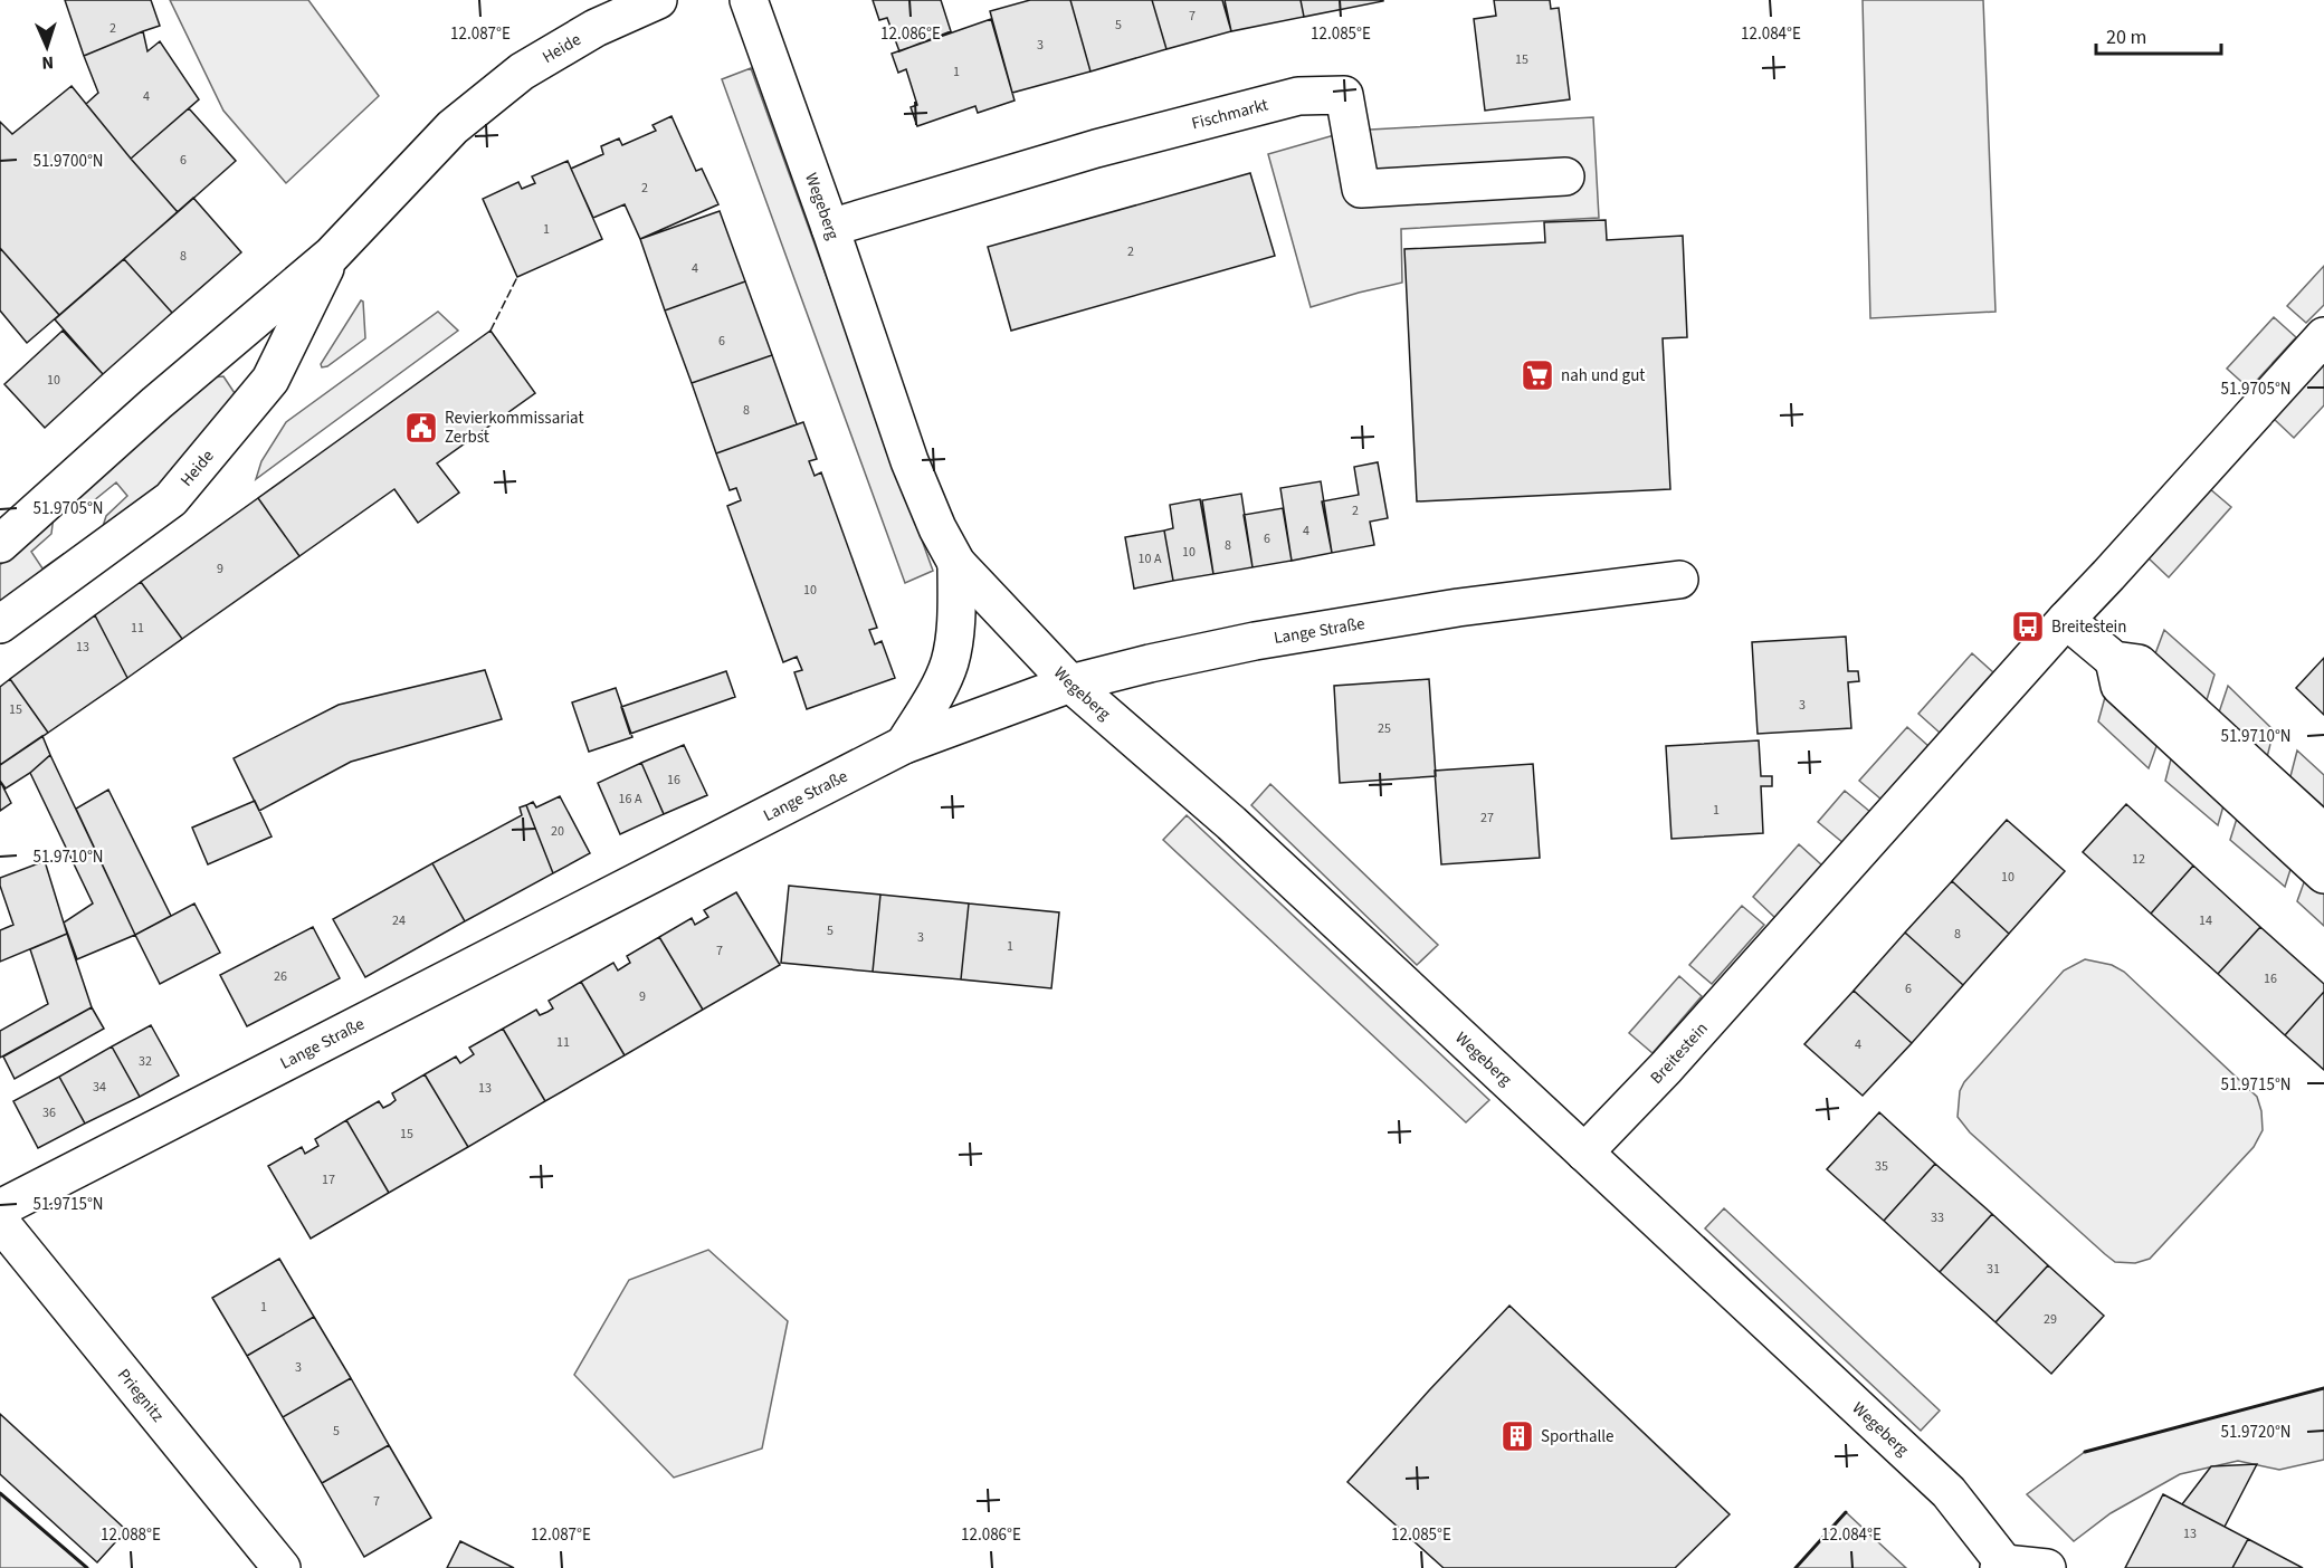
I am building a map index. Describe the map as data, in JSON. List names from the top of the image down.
{
  "streets": {
    "street": [
      "Heide",
      "Fischmarkt",
      "Wegeberg",
      "Lange Straße",
      "Breitestein",
      "Priegnitz"
    ]
  },
  "crossings": [
    ["Fischmarkt", "Wegeberg"],
    ["Wegeberg", "Lange Straße"],
    ["Wegeberg", "Breitestein"]
  ],
  "places": {
    "supermarket": ["nah und gut"],
    "public building": ["Revierkommissariat Zerbst"],
    "bus stop": ["Breitestein"],
    "building": ["Sporthalle"]
  },
  "house_numbers": [
    "7",
    "5",
    "2",
    "3",
    "15",
    "1",
    "4",
    "6",
    "2",
    "1",
    "2",
    "8",
    "4",
    "6",
    "10",
    "8",
    "2",
    "4",
    "6",
    "8",
    "10",
    "10 A",
    "9",
    "10",
    "11",
    "13",
    "3",
    "15",
    "25",
    "16",
    "16 A",
    "1",
    "27",
    "20",
    "12",
    "10",
    "24",
    "14",
    "5",
    "8",
    "3",
    "1",
    "7",
    "26",
    "16",
    "6",
    "9",
    "11",
    "4",
    "32",
    "34",
    "13",
    "36",
    "15",
    "35",
    "17",
    "33",
    "31",
    "1",
    "29",
    "3",
    "5",
    "7",
    "13"
  ],
  "scale_bar": "20 m",
  "north": "bottom",
  "coordinates": [
    "12.087°E",
    "12.086°E",
    "12.085°E",
    "12.084°E",
    "51.9700°N",
    "51.9705°N",
    "51.9710°N",
    "51.9715°N",
    "51.9720°N",
    "12.088°E"
  ]
}
